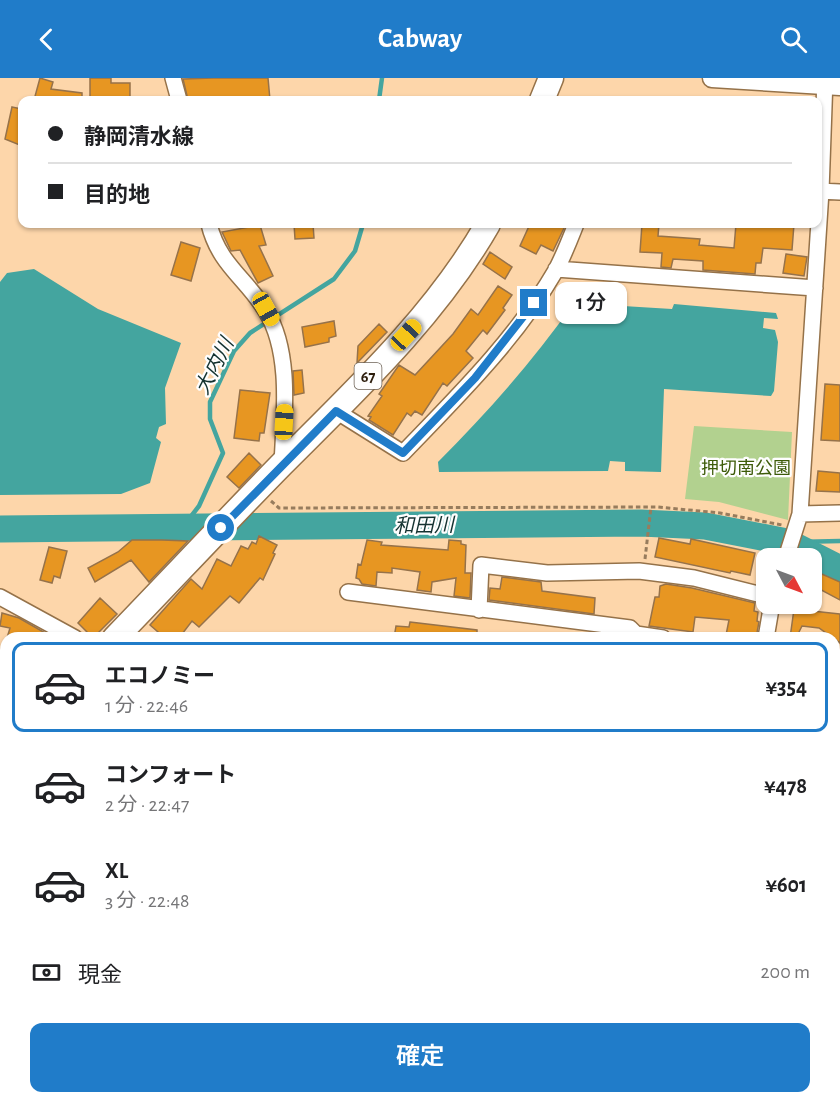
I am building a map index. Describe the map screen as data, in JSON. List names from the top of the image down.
{
  "streets": {
    "main road": ["67"]
  },
  "water": ["大内川", "和田川"],
  "parks": ["押切南公園"],
  "north": "bottom right",
  "page": {
    "header": "Cabway",
    "banner": ["静岡清水線", "目的地"],
    "bubble": "1 分",
    "list": [
      {
        "name": "エコノミー",
        "note": "1 分 · 22:46",
        "value": "¥354"
      },
      {
        "name": "コンフォート",
        "note": "2 分 · 22:47",
        "value": "¥478"
      },
      {
        "name": "XL",
        "note": "3 分 · 22:48",
        "value": "¥601"
      }
    ],
    "pay": ["現金", "200 m"],
    "buttons": "確定"
  }
}
